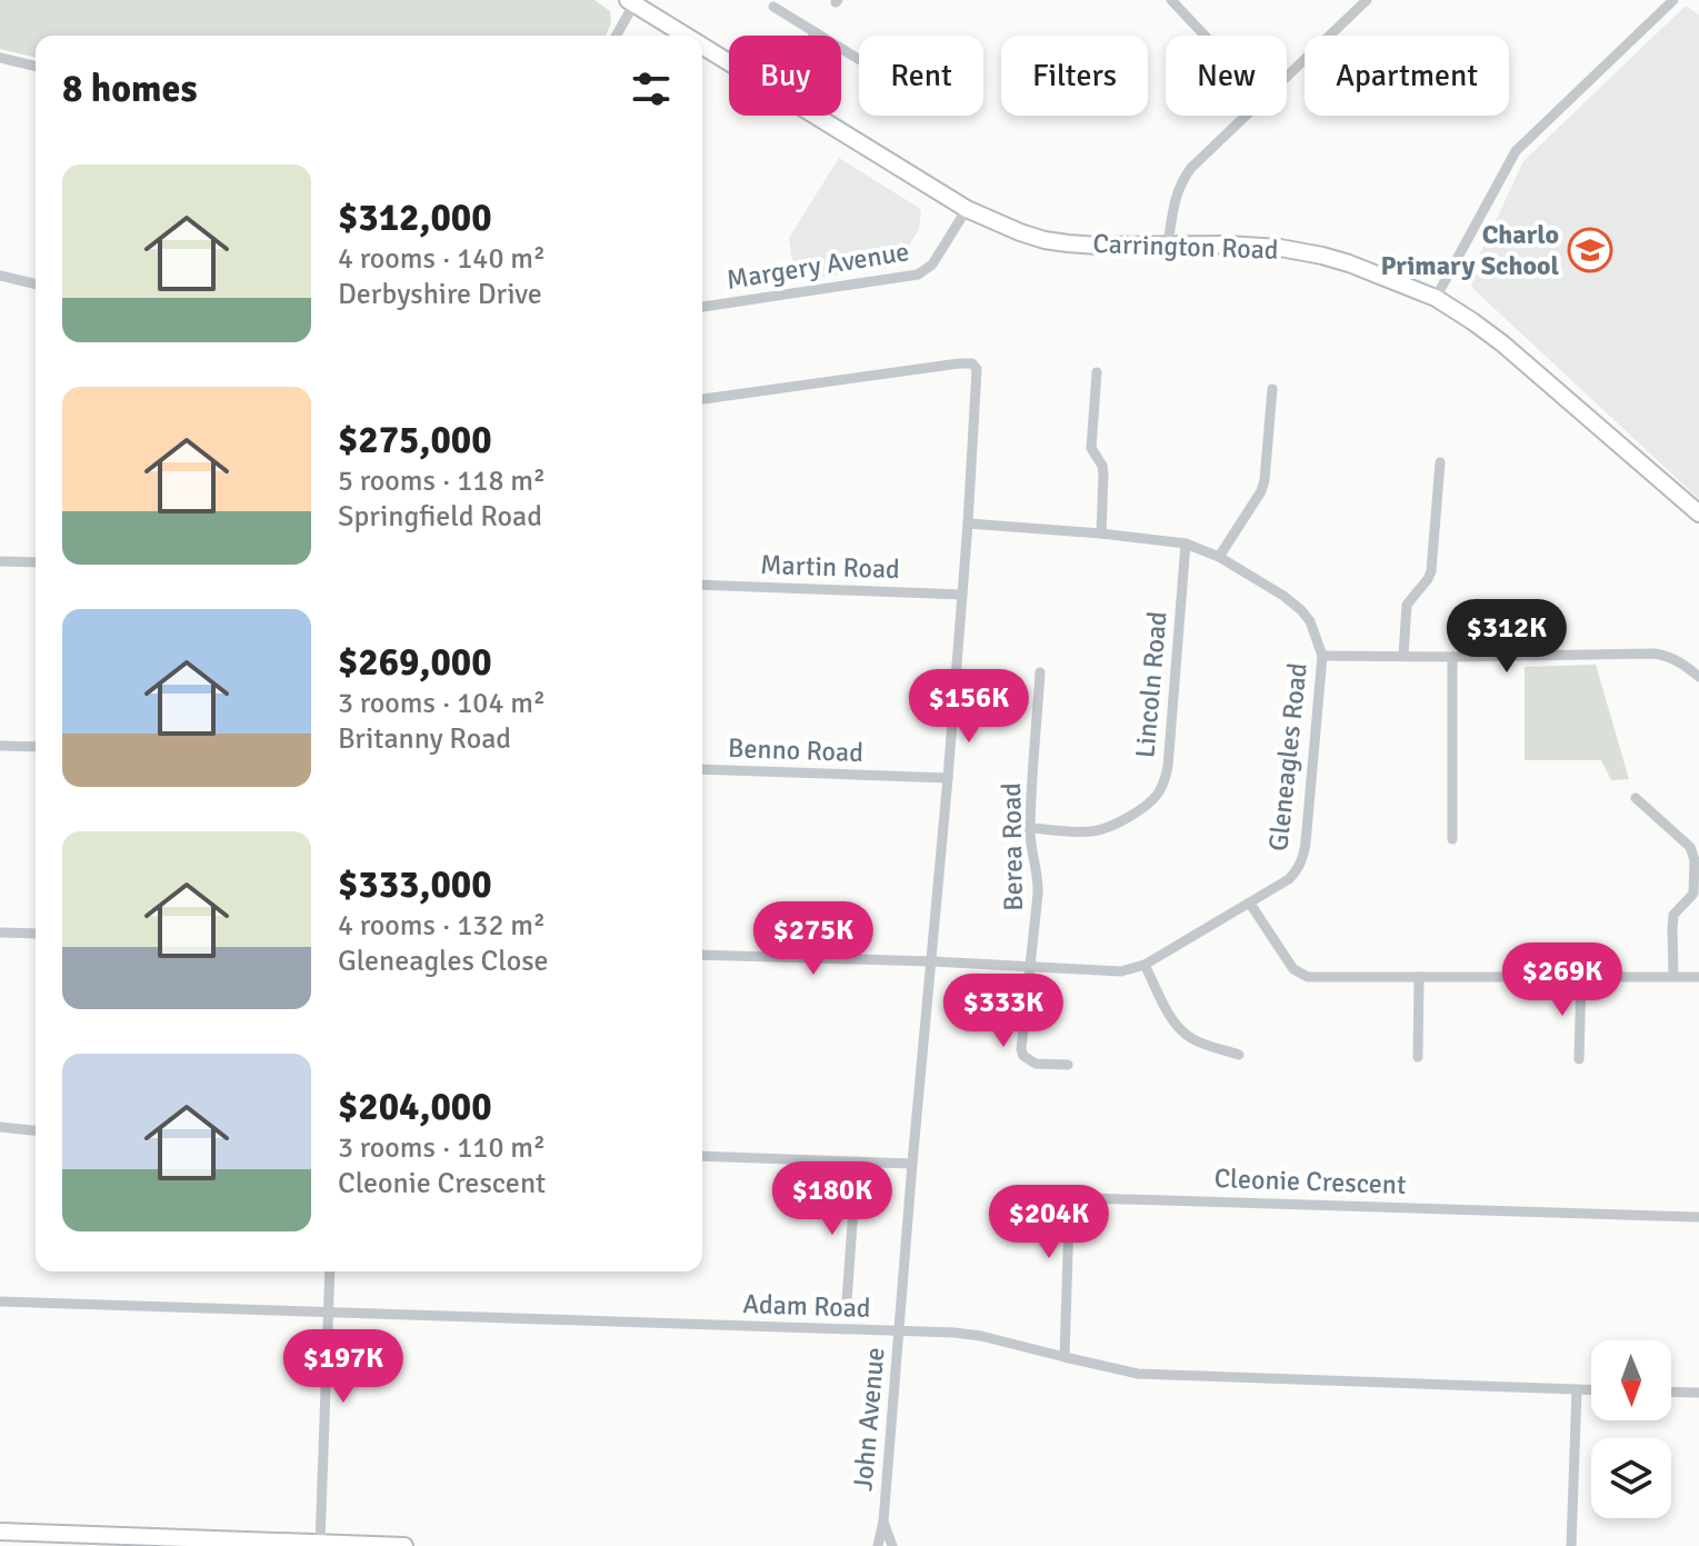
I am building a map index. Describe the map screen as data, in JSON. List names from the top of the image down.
{
  "streets": {
    "street": [
      "Carrington Road",
      "Margery Avenue",
      "Martin Road",
      "Lincoln Road",
      "Benno Road",
      "Gleneagles Road",
      "Berea Road",
      "Cleonie Crescent",
      "Adam Road",
      "John Avenue"
    ]
  },
  "crossings": [
    ["Carrington Road", "Margery Avenue"],
    ["Martin Road", "John Avenue"],
    ["Lincoln Road", "Gleneagles Road"],
    ["Lincoln Road", "Berea Road"],
    ["Benno Road", "John Avenue"],
    ["Gleneagles Road", "Berea Road"],
    ["Gleneagles Road", "John Avenue"],
    ["Cleonie Crescent", "Adam Road"],
    ["Adam Road", "John Avenue"]
  ],
  "places": {
    "school or university": ["Charlo Primary School"]
  },
  "north": "bottom",
  "page": {
    "chip": [
      "Buy",
      "Rent",
      "Filters",
      "New",
      "Apartment"
    ],
    "heading": "8 homes",
    "list": [
      {
        "name": "$312,000",
        "note": "4 rooms · 140 m² · Derbyshire Drive"
      },
      {
        "name": "$275,000",
        "note": "5 rooms · 118 m² · Springfield Road"
      },
      {
        "name": "$269,000",
        "note": "3 rooms · 104 m² · Britanny Road"
      },
      {
        "name": "$333,000",
        "note": "4 rooms · 132 m² · Gleneagles Close"
      },
      {
        "name": "$204,000",
        "note": "3 rooms · 110 m² · Cleonie Crescent"
      }
    ],
    "price": [
      "$312K",
      "$156K",
      "$275K",
      "$269K",
      "$333K",
      "$180K",
      "$204K",
      "$197K"
    ]
  }
}
